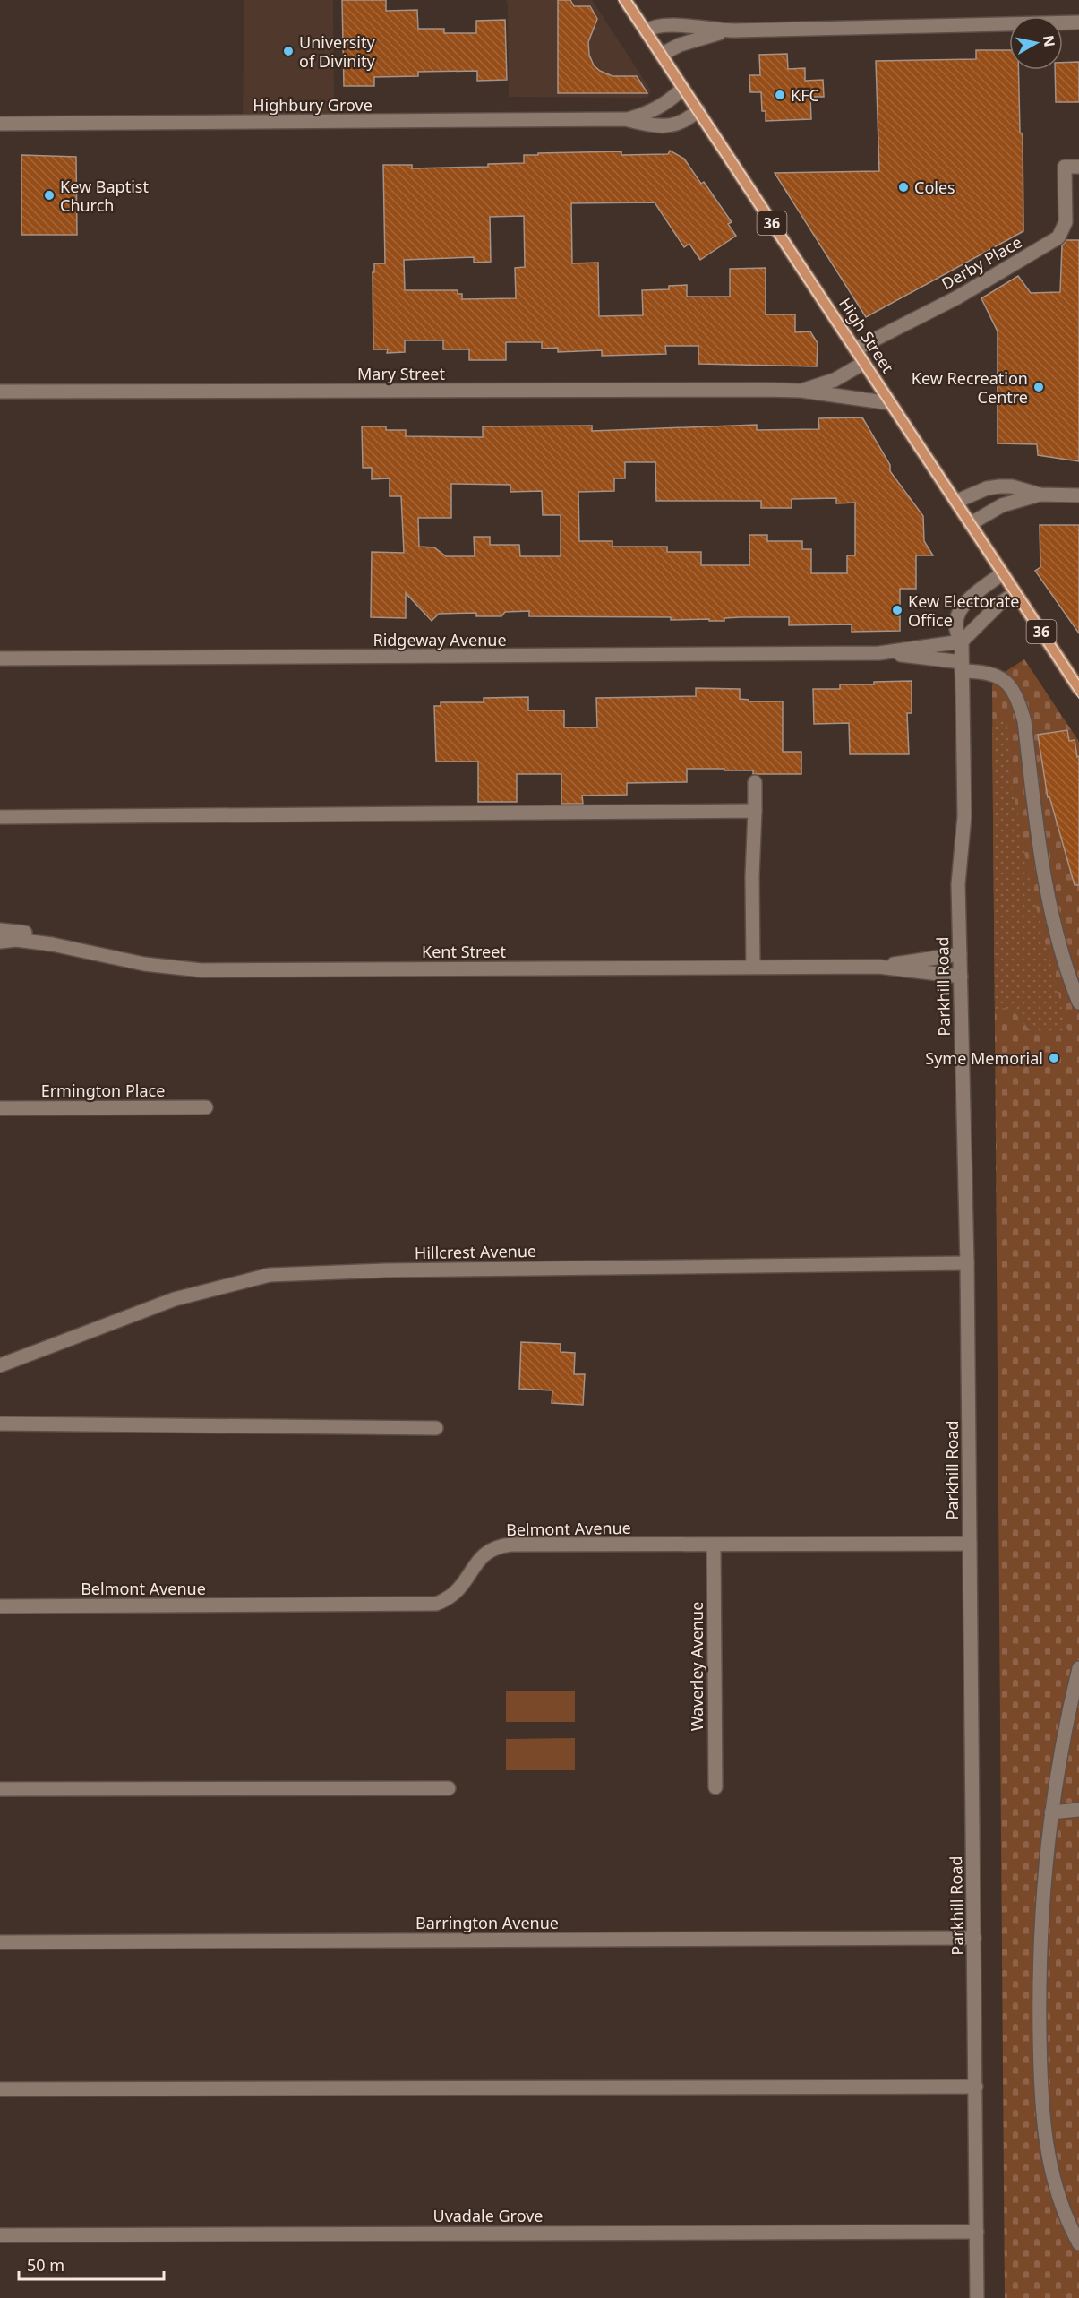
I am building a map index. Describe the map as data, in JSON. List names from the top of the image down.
{
  "streets": {
    "main road": ["36", "High Street"],
    "street": [
      "Highbury Grove",
      "Derby Place",
      "Mary Street",
      "Ridgeway Avenue",
      "Kent Street",
      "Parkhill Road",
      "Ermington Place",
      "Hillcrest Avenue",
      "Belmont Avenue",
      "Waverley Avenue",
      "Barrington Avenue",
      "Uvadale Grove"
    ]
  },
  "crossings": [
    ["Highbury Grove", "High Street"],
    ["Derby Place", "High Street"],
    ["High Street", "Mary Street"],
    ["High Street", "Parkhill Road"],
    ["Ridgeway Avenue", "Parkhill Road"],
    ["Kent Street", "Parkhill Road"],
    ["Parkhill Road", "Hillcrest Avenue"],
    ["Parkhill Road", "Belmont Avenue"],
    ["Parkhill Road", "Barrington Avenue"],
    ["Parkhill Road", "Uvadale Grove"],
    ["Belmont Avenue", "Waverley Avenue"]
  ],
  "places": [
    "University of Divinity",
    "KFC",
    "Coles",
    "Kew Baptist Church",
    "Kew Recreation Centre",
    "Kew Electorate Office",
    "Syme Memorial"
  ],
  "scale_bar": "50 m",
  "north": "right"
}
